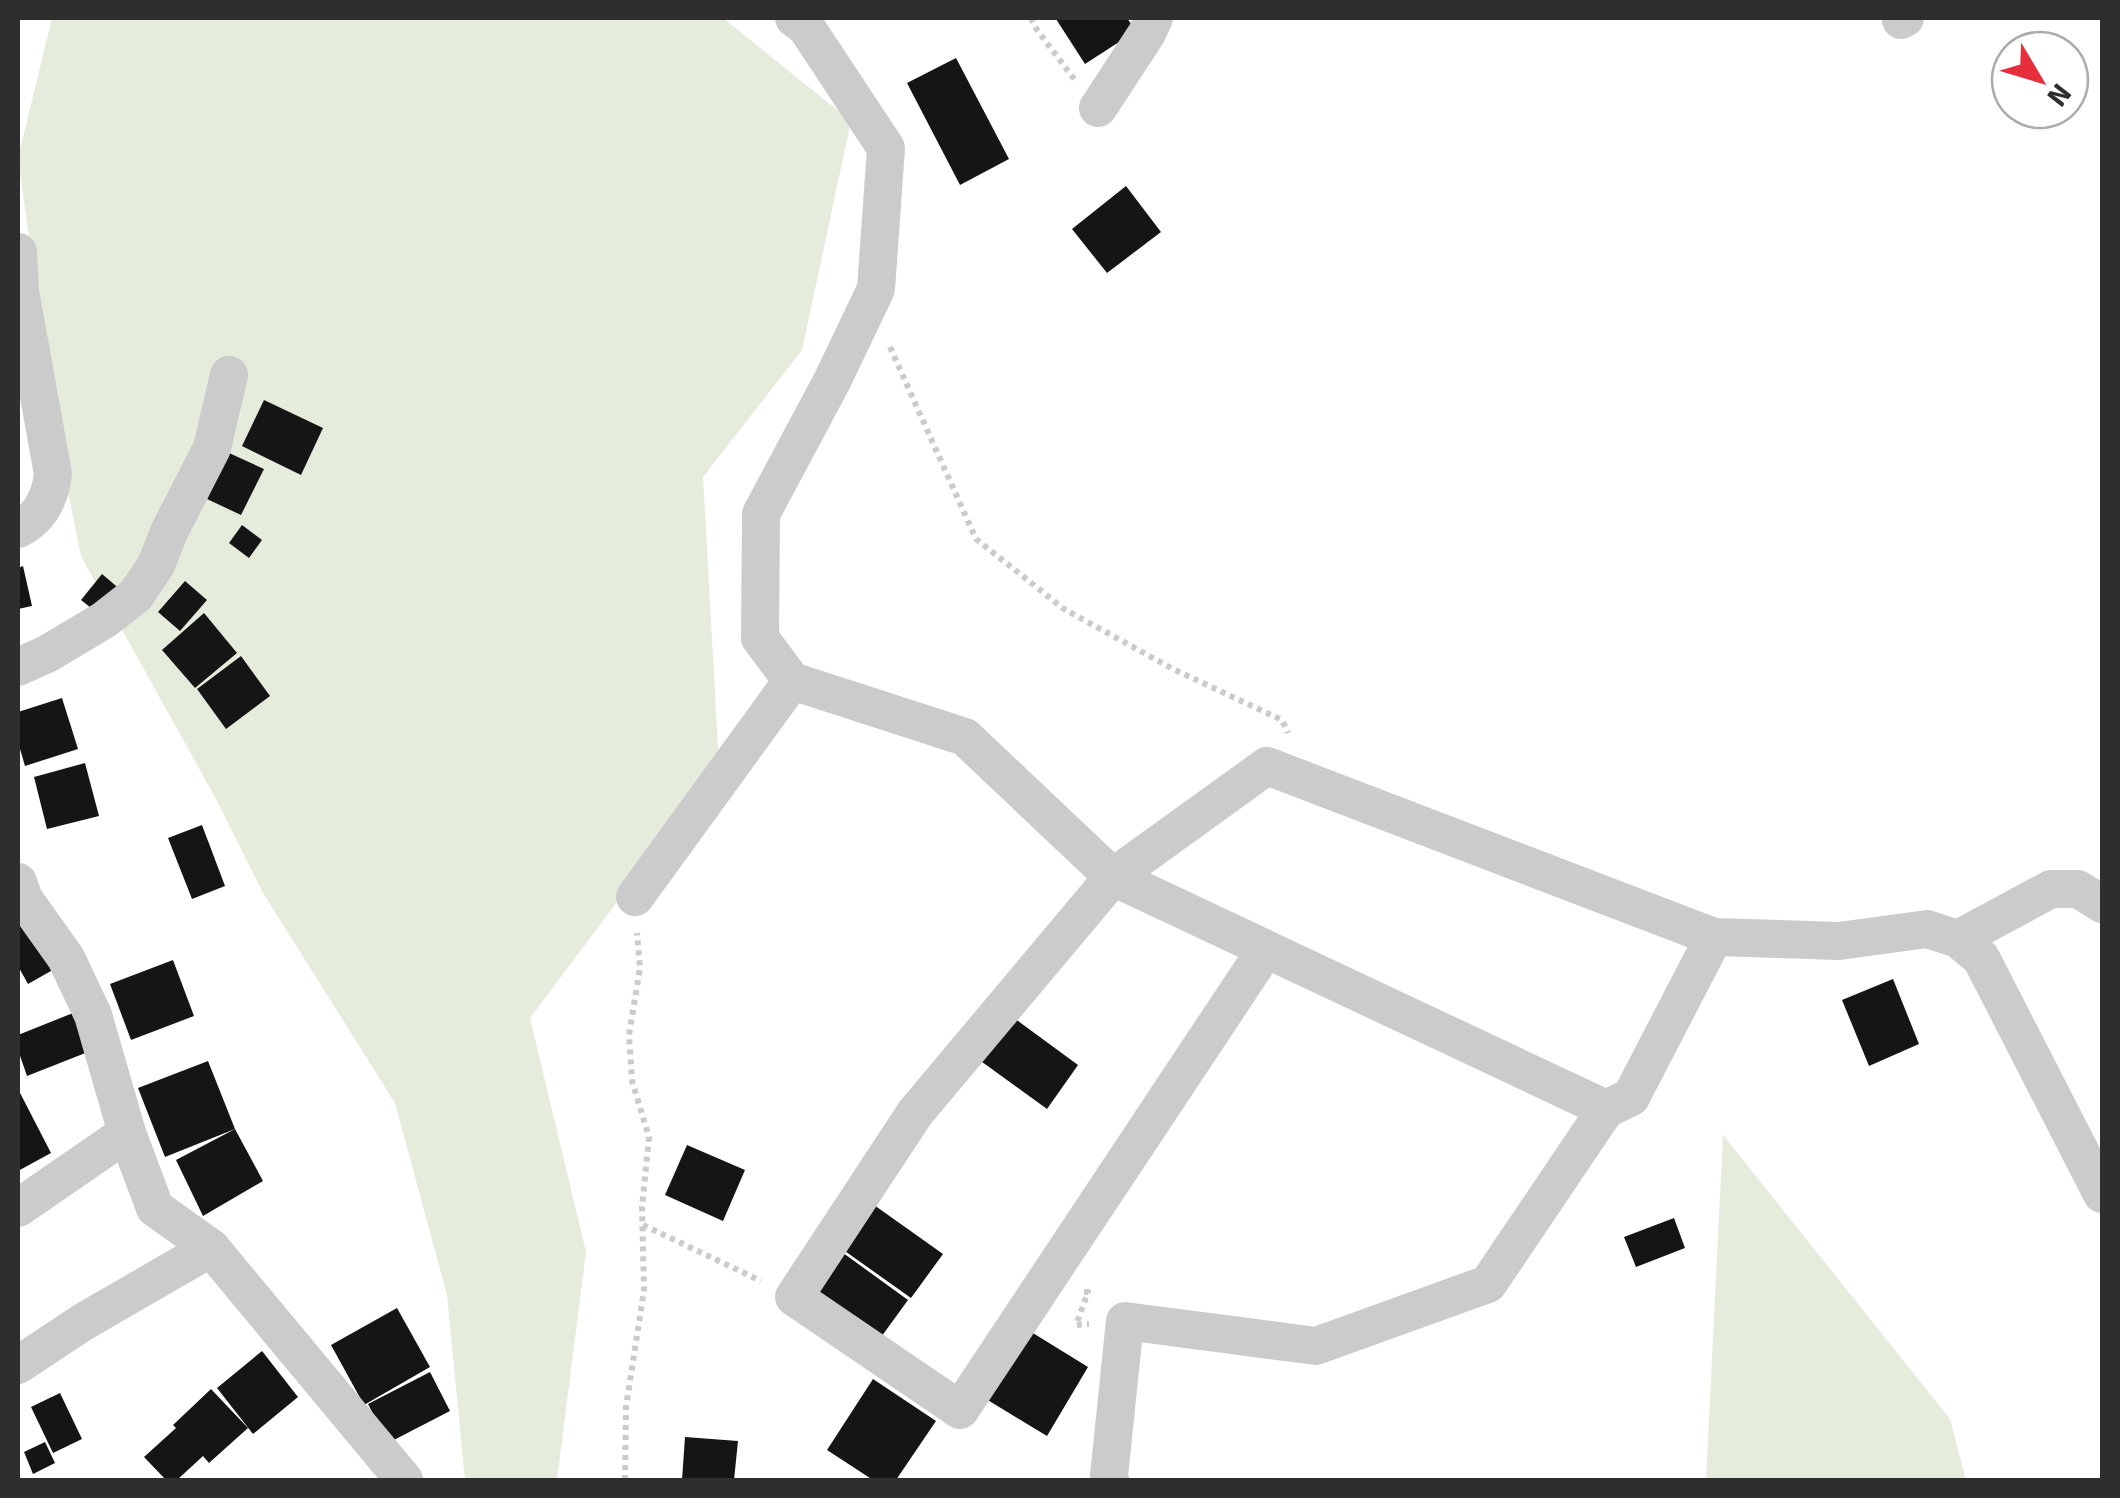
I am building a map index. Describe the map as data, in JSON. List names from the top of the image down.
{
  "north": "bottom right"
}
